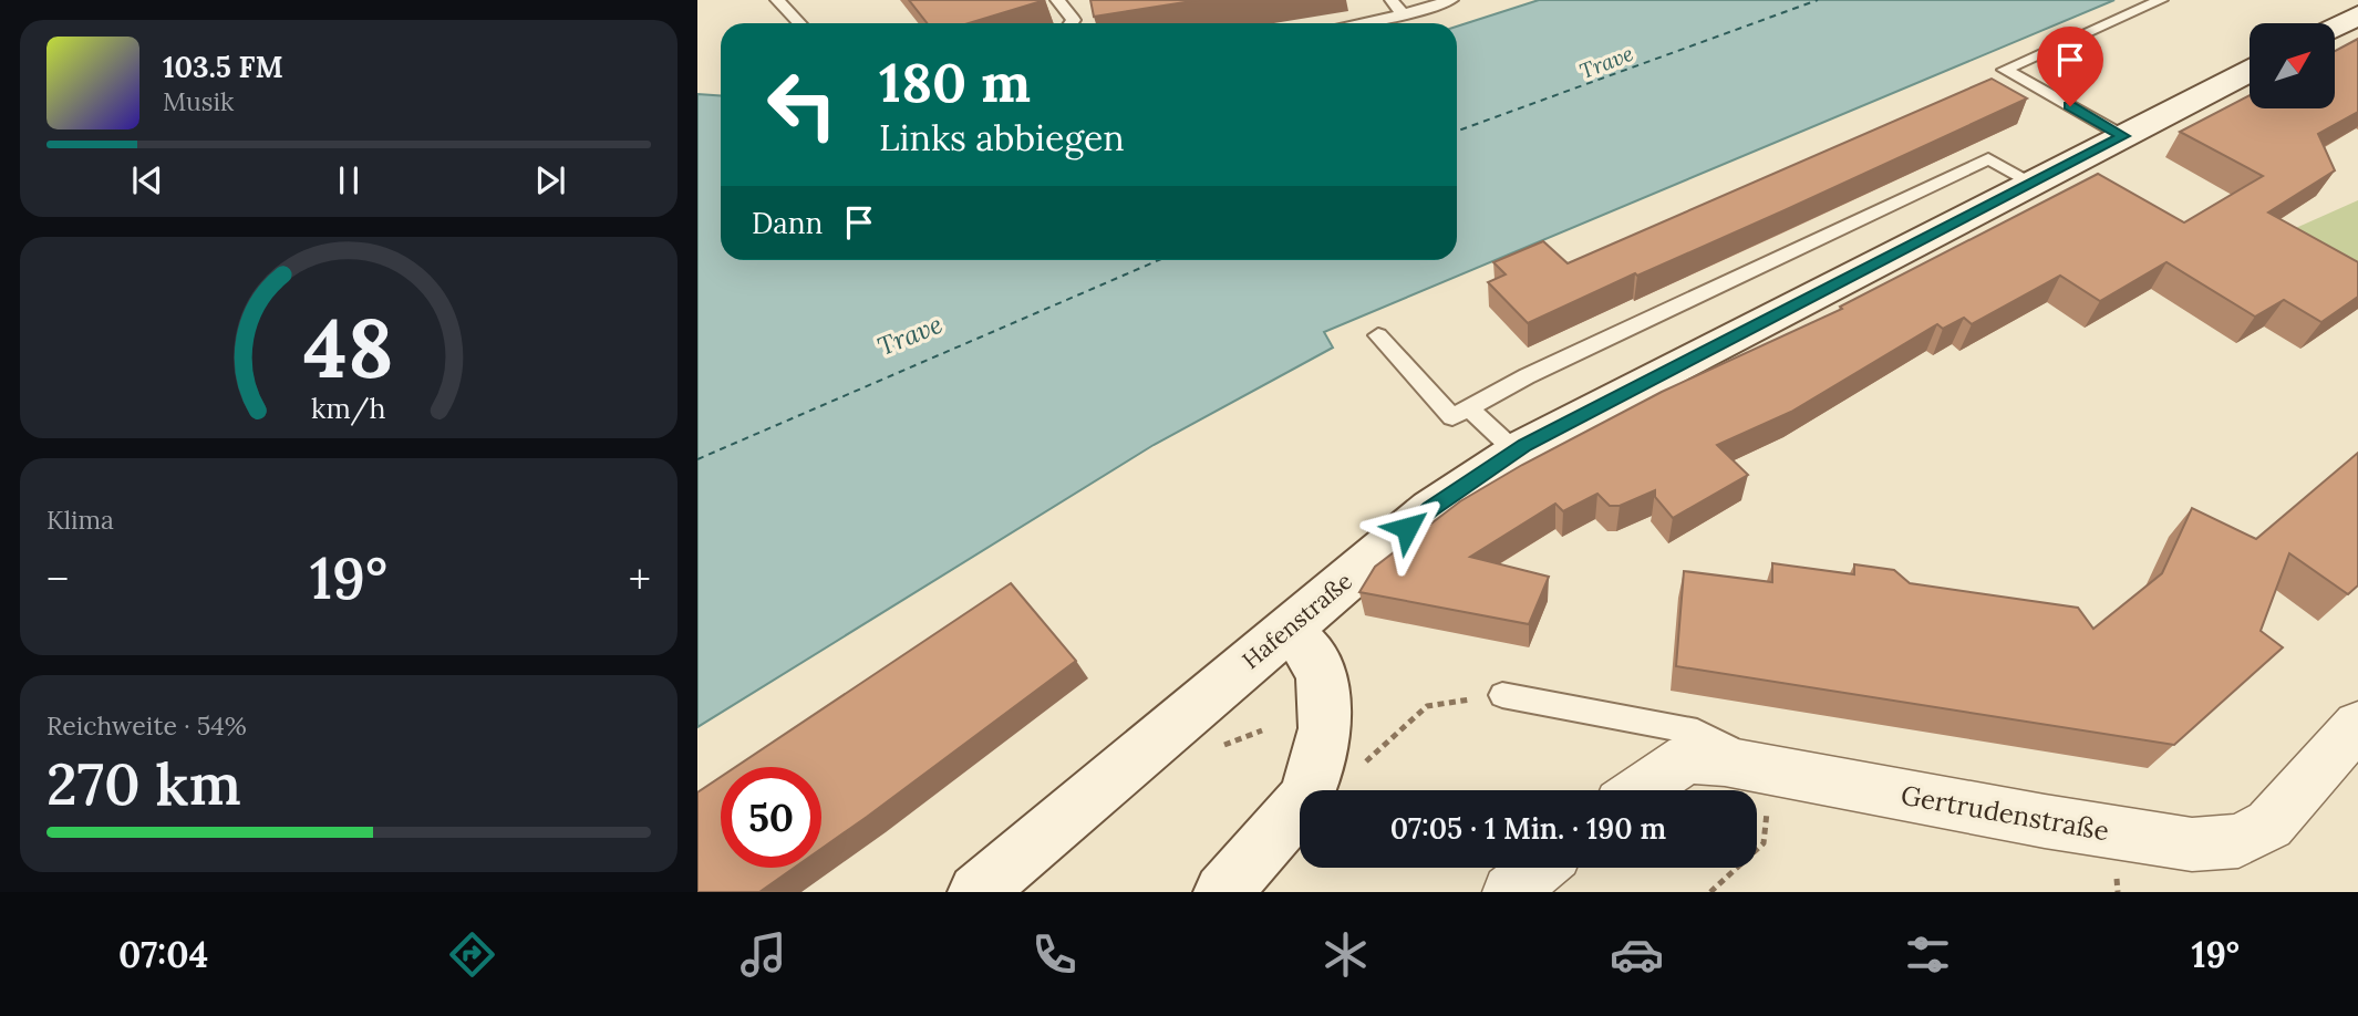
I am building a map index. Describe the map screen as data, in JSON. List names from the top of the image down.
{
  "streets": {
    "main road": ["Hafenstraße"],
    "street": ["Gertrudenstraße"]
  },
  "water": ["Trave"],
  "north": "top right",
  "page": {
    "turn": ["180 m", "Links abbiegen"],
    "song": ["103.5 FM", "Musik"],
    "then": "Dann",
    "tile": [
      "Klima",
      ["Reichweite · 54%", "270 km"]
    ],
    "heat": ["−", "19°", "+"],
    "limit": "50",
    "trip": "07:05 · 1 Min. · 190 m",
    "tabs": ["07:04", "19°"],
    "gauge": ["48", "km/h"]
  }
}
